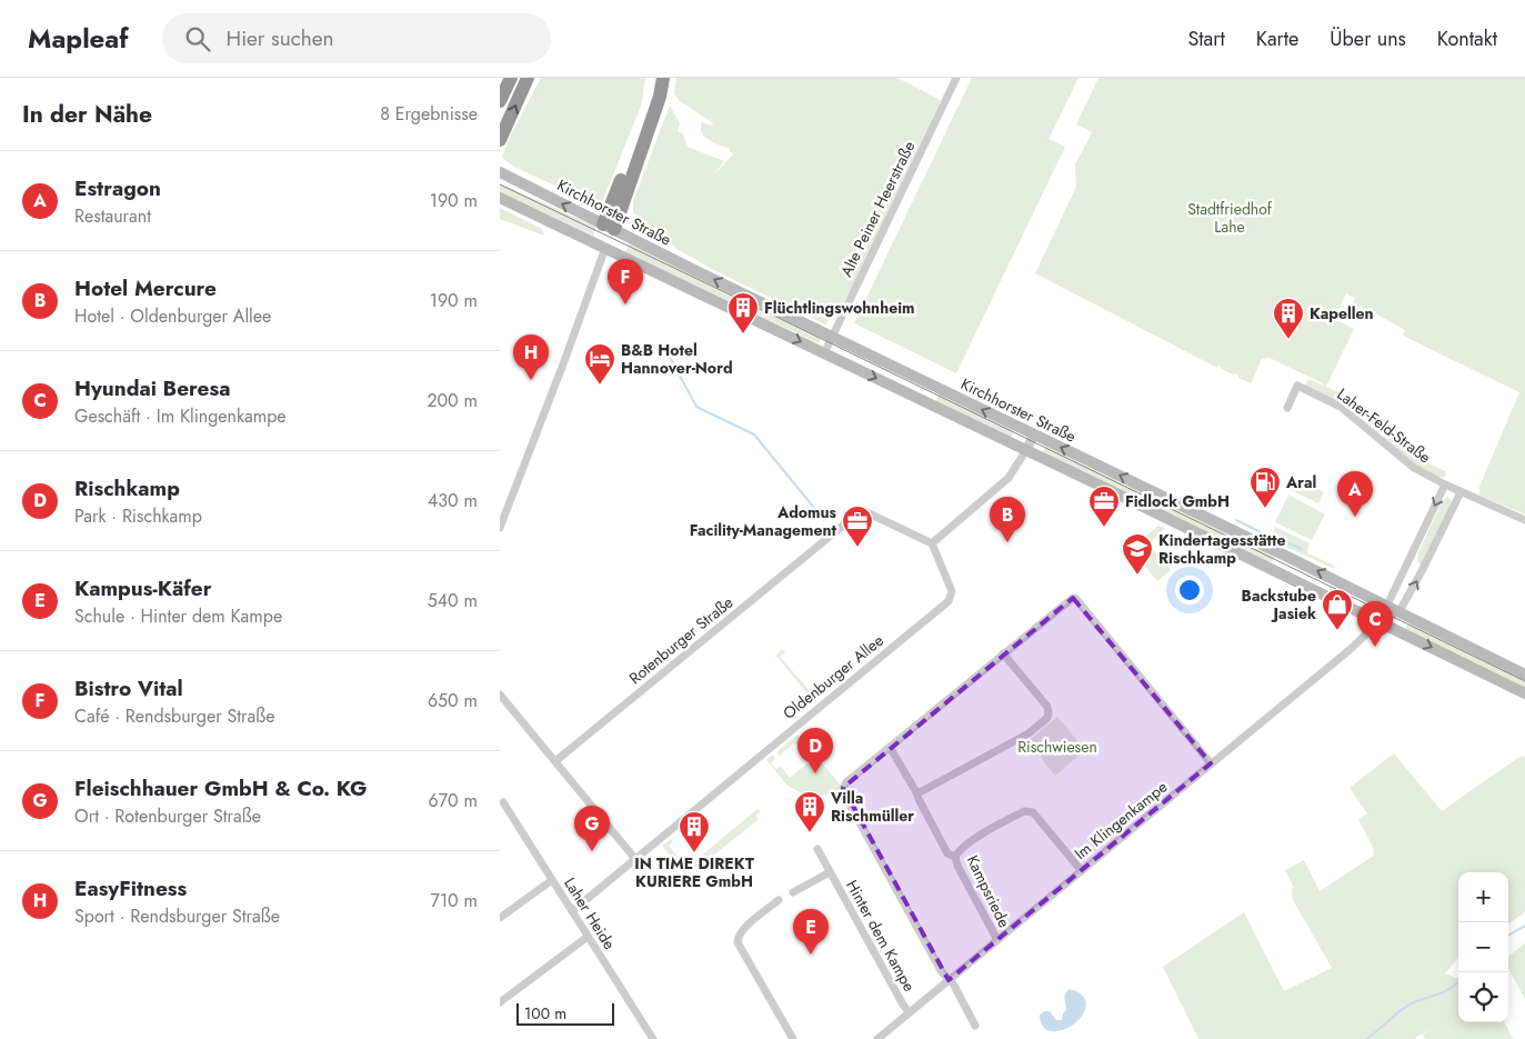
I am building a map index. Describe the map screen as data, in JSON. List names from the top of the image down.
{
  "streets": {
    "main road": ["Kirchhorster Straße"],
    "street": [
      "Alte Peiner Heerstraße",
      "Laher-Feld-Straße",
      "Rotenburger Straße",
      "Oldenburger Allee",
      "Im Klingenkampe",
      "Kampsriede",
      "Laher Heide",
      "Hinter dem Kampe"
    ]
  },
  "crossings": [
    ["Alte Peiner Heerstraße", "Kirchhorster Straße"],
    ["Rotenburger Straße", "Oldenburger Allee"],
    ["Oldenburger Allee", "Laher Heide"],
    ["Im Klingenkampe", "Kampsriede"],
    ["Im Klingenkampe", "Hinter dem Kampe"]
  ],
  "parks": ["Stadtfriedhof Lahe", "Rischwiesen"],
  "places": {
    "building": [
      "Flüchtlingswohnheim",
      "Kapellen",
      "Villa Rischmüller",
      "IN TIME DIREKT KURIERE GmbH"
    ],
    "hotel": ["B&B Hotel Hannover-Nord"],
    "fuel station": ["Aral"],
    "office": ["Fidlock GmbH", "Adomus Facility-Management"],
    "school or university": ["Kindertagesstätte Rischkamp"],
    "shop": ["Backstube Jasiek"]
  },
  "scale_bar": "100 m",
  "page": {
    "header": "Mapleaf",
    "search": "Hier suchen",
    "nav": [
      "Start",
      "Karte",
      "Über uns",
      "Kontakt"
    ],
    "heading": ["In der Nähe", "8 Ergebnisse"],
    "list": [
      {
        "mark": "A",
        "name": "Estragon",
        "note": "Restaurant",
        "value": "190 m"
      },
      {
        "mark": "B",
        "name": "Hotel Mercure",
        "note": "Hotel · Oldenburger Allee",
        "value": "190 m"
      },
      {
        "mark": "C",
        "name": "Hyundai Beresa",
        "note": "Geschäft · Im Klingenkampe",
        "value": "200 m"
      },
      {
        "mark": "D",
        "name": "Rischkamp",
        "note": "Park · Rischkamp",
        "value": "430 m"
      },
      {
        "mark": "E",
        "name": "Kampus-Käfer",
        "note": "Schule · Hinter dem Kampe",
        "value": "540 m"
      },
      {
        "mark": "F",
        "name": "Bistro Vital",
        "note": "Café · Rendsburger Straße",
        "value": "650 m"
      },
      {
        "mark": "G",
        "name": "Fleischhauer GmbH & Co. KG",
        "note": "Ort · Rotenburger Straße",
        "value": "670 m"
      },
      {
        "mark": "H",
        "name": "EasyFitness",
        "note": "Sport · Rendsburger Straße",
        "value": "710 m"
      }
    ],
    "pins": [
      "F",
      "H",
      "A",
      "B",
      "C",
      "D",
      "G",
      "E"
    ],
    "map_buttons": ["+", "−"],
    "scale": "100 m"
  }
}
